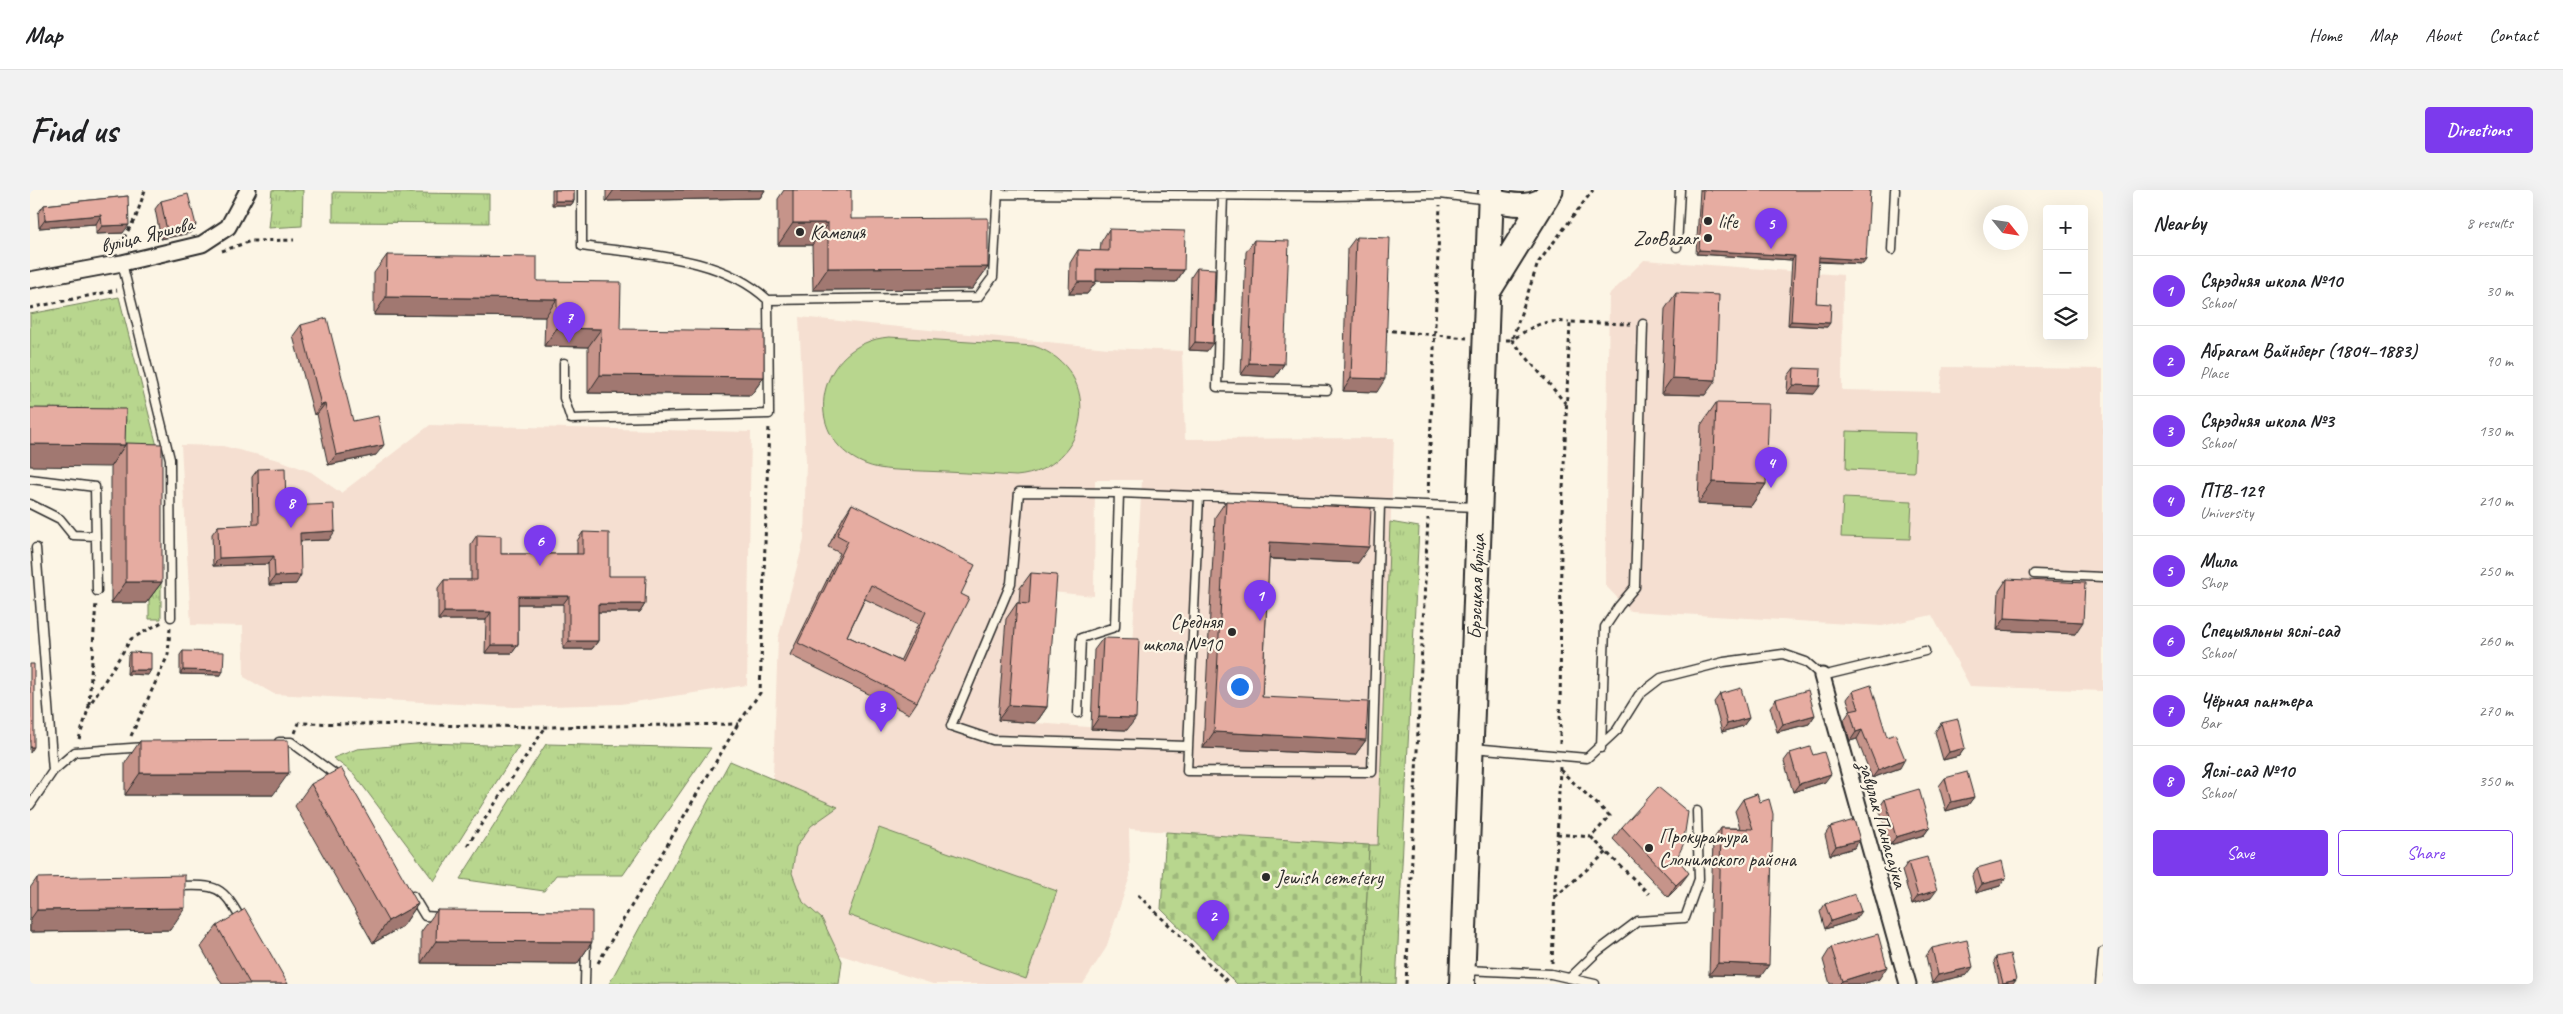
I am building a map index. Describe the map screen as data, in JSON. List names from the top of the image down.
{
  "streets": {
    "main road": ["Брэсцкая вуліца"],
    "street": ["вуліца Яршова", "завулак Панасаўка"]
  },
  "places": [
    "life",
    "Камелия",
    "ZooBazar",
    "Средняя школа №10",
    "Прокуратура Слонимского района",
    "Jewish cemetery"
  ],
  "north": "bottom right",
  "page": {
    "header": "Map",
    "nav": [
      "Home",
      "Map",
      "About",
      "Contact"
    ],
    "buttons": [
      "Directions",
      ["Save", "Share"]
    ],
    "title": "Find us",
    "heading": ["Nearby", "8 results"],
    "map_buttons": ["+", "−"],
    "pins": [
      "5",
      "7",
      "4",
      "8",
      "6",
      "1",
      "3",
      "2"
    ],
    "list": [
      {
        "mark": "1",
        "name": "Сярэдняя школа №10",
        "note": "School",
        "value": "30 m"
      },
      {
        "mark": "2",
        "name": "Абрагам Вайнберг (1804–1883)",
        "note": "Place",
        "value": "90 m"
      },
      {
        "mark": "3",
        "name": "Сярэдняя школа №3",
        "note": "School",
        "value": "130 m"
      },
      {
        "mark": "4",
        "name": "ПТВ-129",
        "note": "University",
        "value": "210 m"
      },
      {
        "mark": "5",
        "name": "Мила",
        "note": "Shop",
        "value": "250 m"
      },
      {
        "mark": "6",
        "name": "Спецыяльны яслі-сад",
        "note": "School",
        "value": "260 m"
      },
      {
        "mark": "7",
        "name": "Чёрная пантера",
        "note": "Bar",
        "value": "270 m"
      },
      {
        "mark": "8",
        "name": "Яслі-сад №10",
        "note": "School",
        "value": "350 m"
      }
    ]
  }
}
